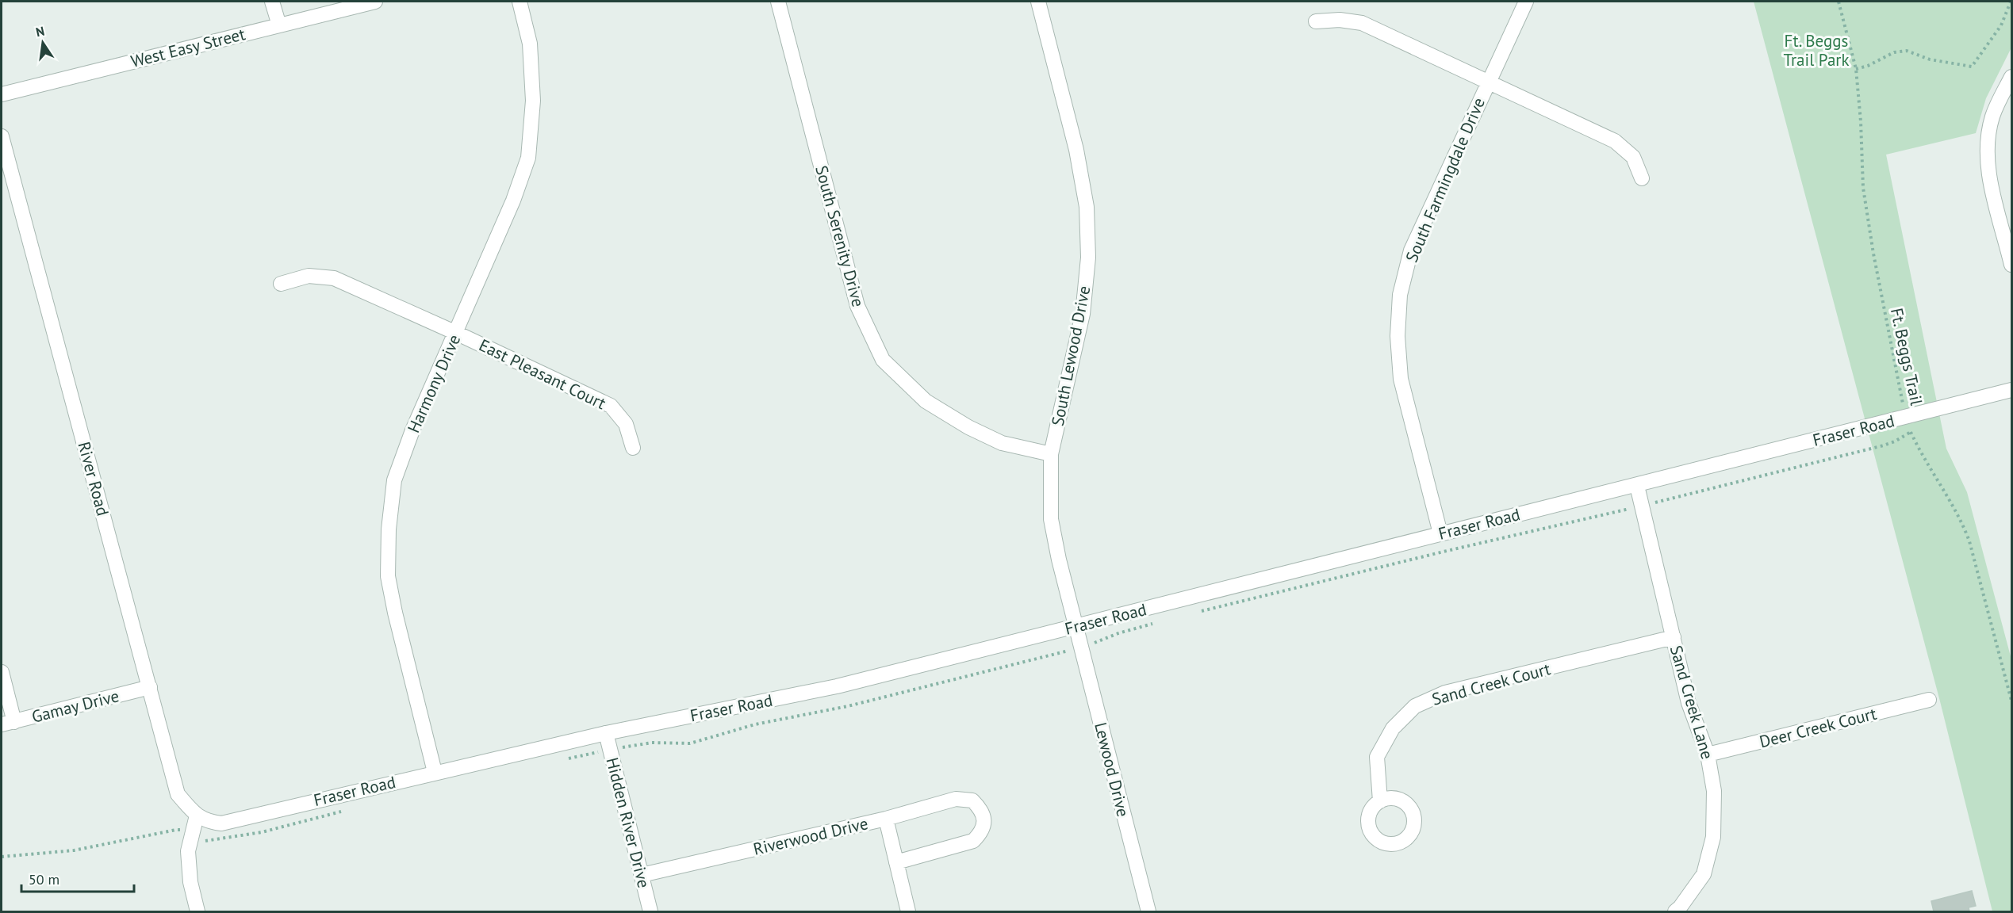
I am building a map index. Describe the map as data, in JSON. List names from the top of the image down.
{
  "streets": {
    "street": [
      "West Easy Street",
      "South Farmingdale Drive",
      "South Serenity Drive",
      "South Lewood Drive",
      "East Pleasant Court",
      "Harmony Drive",
      "Fraser Road",
      "River Road",
      "Sand Creek Court",
      "Sand Creek Lane",
      "Gamay Drive",
      "Deer Creek Court",
      "Lewood Drive",
      "Hidden River Drive",
      "Riverwood Drive"
    ],
    "path": ["Ft. Beggs Trail"]
  },
  "crossings": [
    ["South Farmingdale Drive", "Fraser Road"],
    ["South Serenity Drive", "South Lewood Drive"],
    ["South Lewood Drive", "Fraser Road"],
    ["South Lewood Drive", "Lewood Drive"],
    ["Ft. Beggs Trail", "Fraser Road"],
    ["East Pleasant Court", "Harmony Drive"],
    ["Harmony Drive", "Fraser Road"],
    ["Fraser Road", "River Road"],
    ["Fraser Road", "Sand Creek Lane"],
    ["Fraser Road", "Lewood Drive"],
    ["Fraser Road", "Hidden River Drive"],
    ["River Road", "Gamay Drive"],
    ["Sand Creek Court", "Sand Creek Lane"],
    ["Sand Creek Lane", "Deer Creek Court"],
    ["Hidden River Drive", "Riverwood Drive"]
  ],
  "parks": ["Ft. Beggs Trail Park"],
  "scale_bar": "50 m",
  "north": "top"
}
